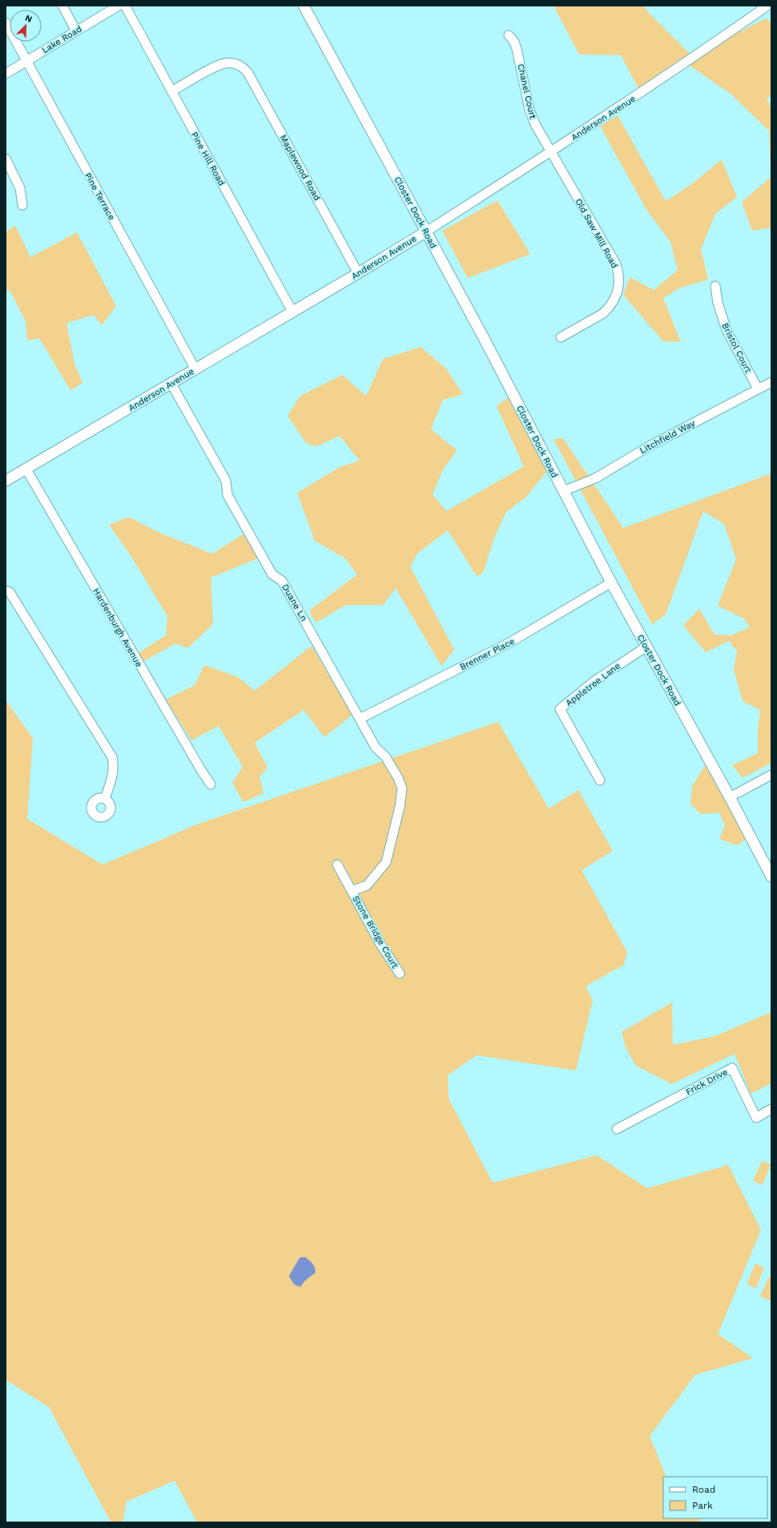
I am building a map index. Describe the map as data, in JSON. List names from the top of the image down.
{
  "streets": {
    "main road": ["Anderson Avenue", "Closter Dock Road"],
    "street": [
      "Lake Road",
      "Chanel Court",
      "Pine Hill Road",
      "Maplewood Road",
      "Pine Terrace",
      "Old Saw Mill Road",
      "Bristol Court",
      "Litchfield Way",
      "Duane Ln",
      "Hardenburgh Avenue",
      "Brenner Place",
      "Appletree Lane",
      "Stone Bridge Court",
      "Frick Drive"
    ]
  },
  "crossings": [
    ["Lake Road", "Pine Terrace"],
    ["Chanel Court", "Anderson Avenue"],
    ["Chanel Court", "Old Saw Mill Road"],
    ["Anderson Avenue", "Pine Hill Road"],
    ["Anderson Avenue", "Maplewood Road"],
    ["Anderson Avenue", "Pine Terrace"],
    ["Anderson Avenue", "Closter Dock Road"],
    ["Anderson Avenue", "Old Saw Mill Road"],
    ["Anderson Avenue", "Duane Ln"],
    ["Anderson Avenue", "Hardenburgh Avenue"],
    ["Pine Hill Road", "Maplewood Road"],
    ["Closter Dock Road", "Litchfield Way"],
    ["Closter Dock Road", "Brenner Place"],
    ["Closter Dock Road", "Appletree Lane"],
    ["Bristol Court", "Litchfield Way"],
    ["Duane Ln", "Brenner Place"],
    ["Duane Ln", "Stone Bridge Court"]
  ],
  "legend": ["Road", "Park"],
  "north": "top right"
}
